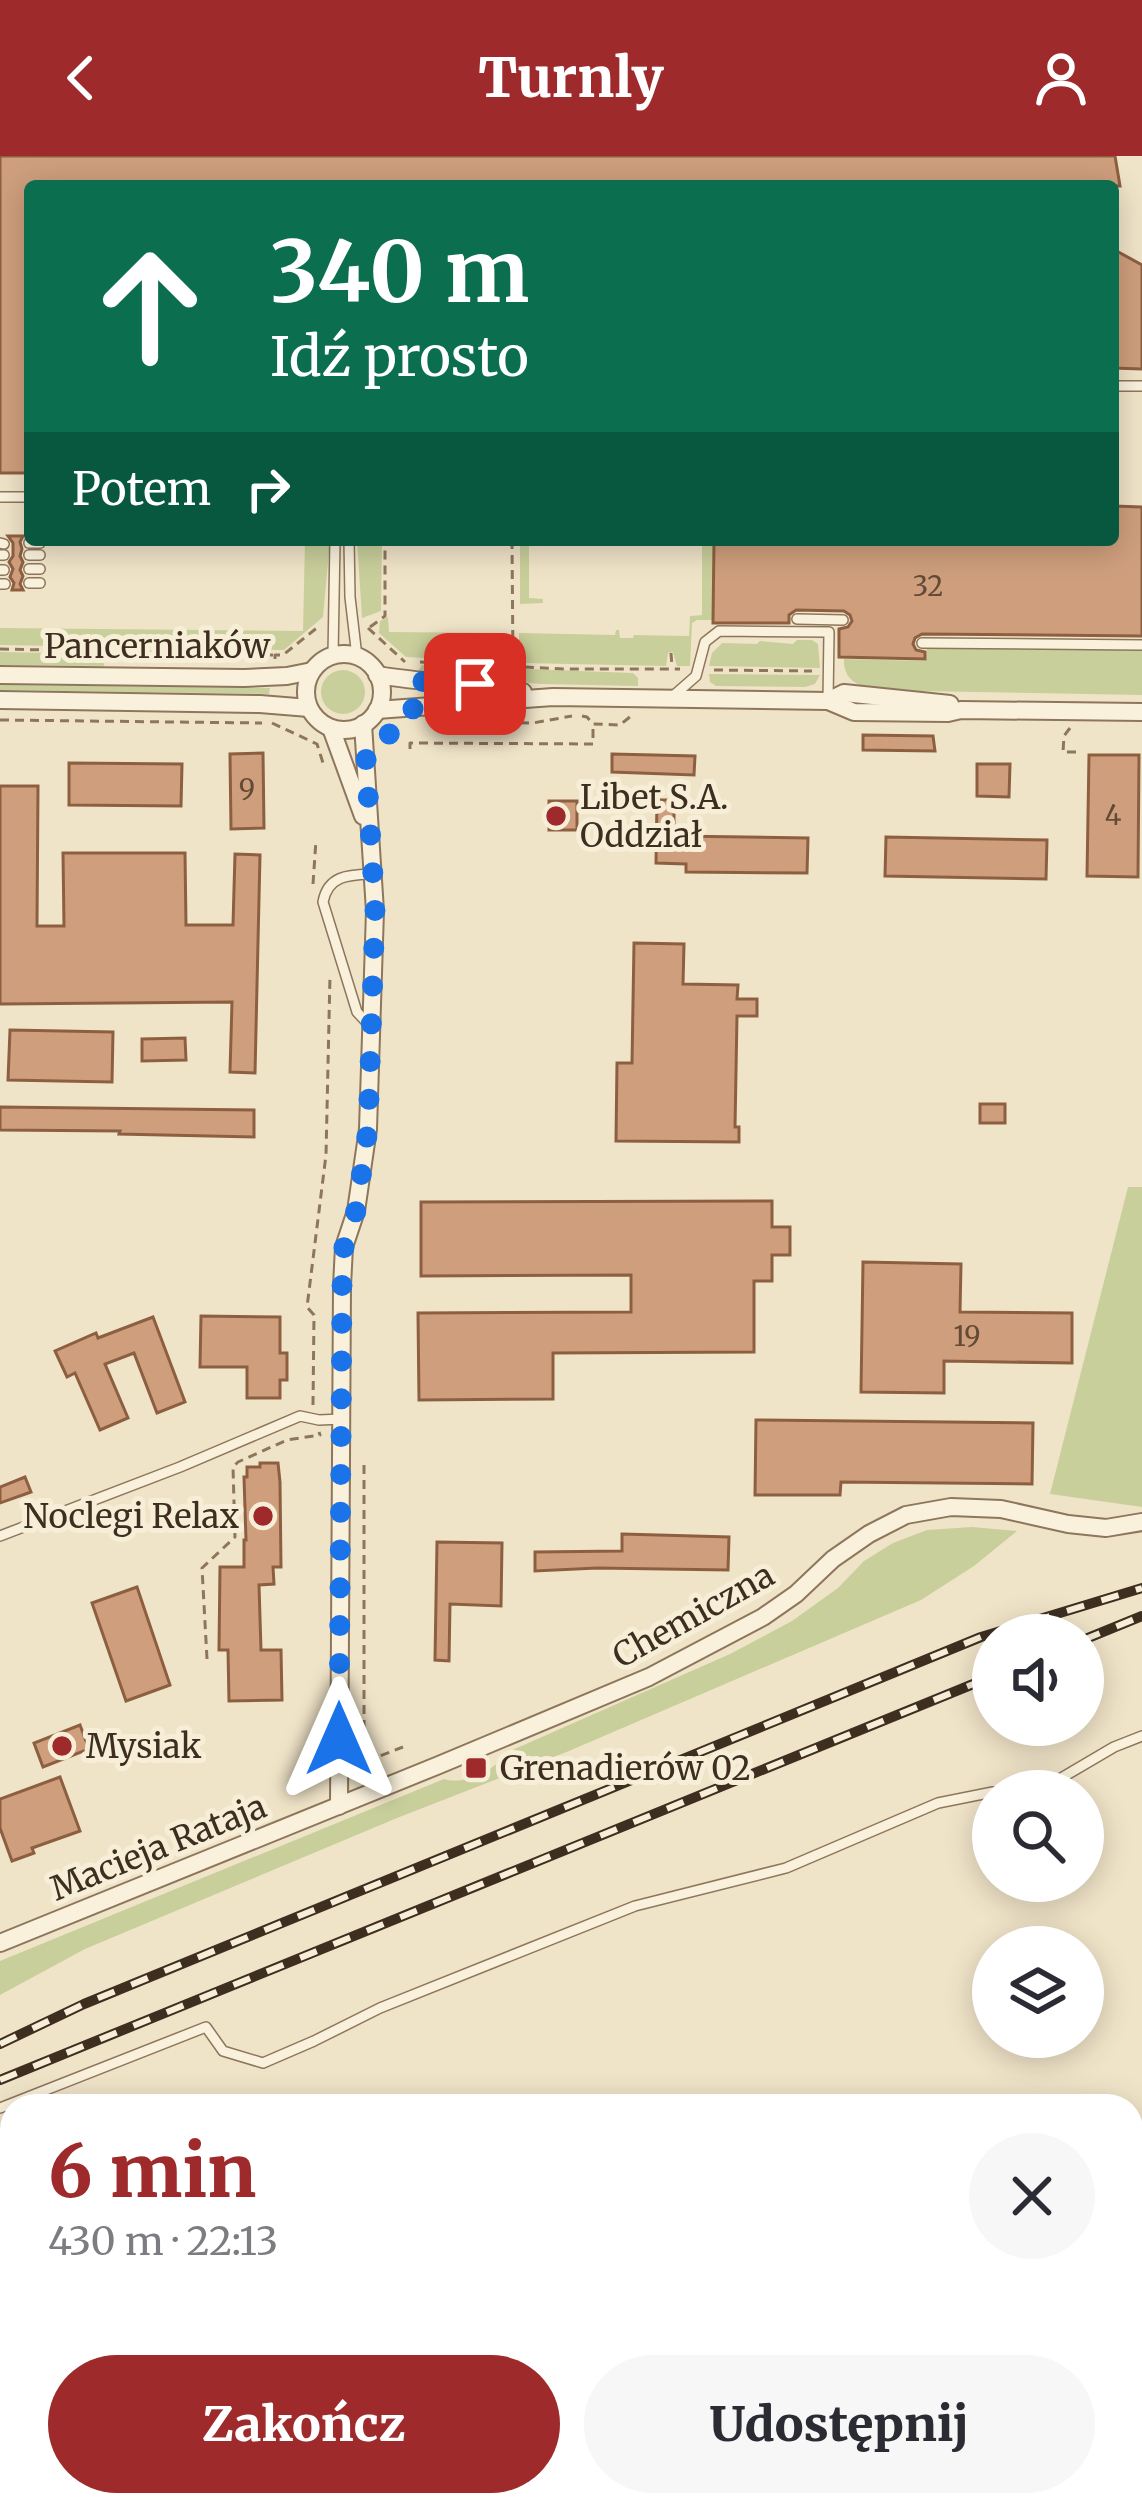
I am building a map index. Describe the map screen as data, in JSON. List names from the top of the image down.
{
  "streets": {
    "street": ["Pancerniaków", "Chemiczna", "Macieja Rataja"]
  },
  "crossings": [
    ["Chemiczna", "Macieja Rataja"]
  ],
  "places": {
    "other": ["Libet S.A. Oddział", "Noclegi Relax", "Mysiak"],
    "transit": ["Grenadierów 02"]
  },
  "house_numbers": [
    "32",
    "9",
    "4",
    "19"
  ],
  "page": {
    "header": "Turnly",
    "turn": ["340 m", "Idź prosto"],
    "then": "Potem",
    "heading": ["6 min", "430 m · 22:13"],
    "buttons": ["Zakończ", "Udostępnij"]
  }
}
